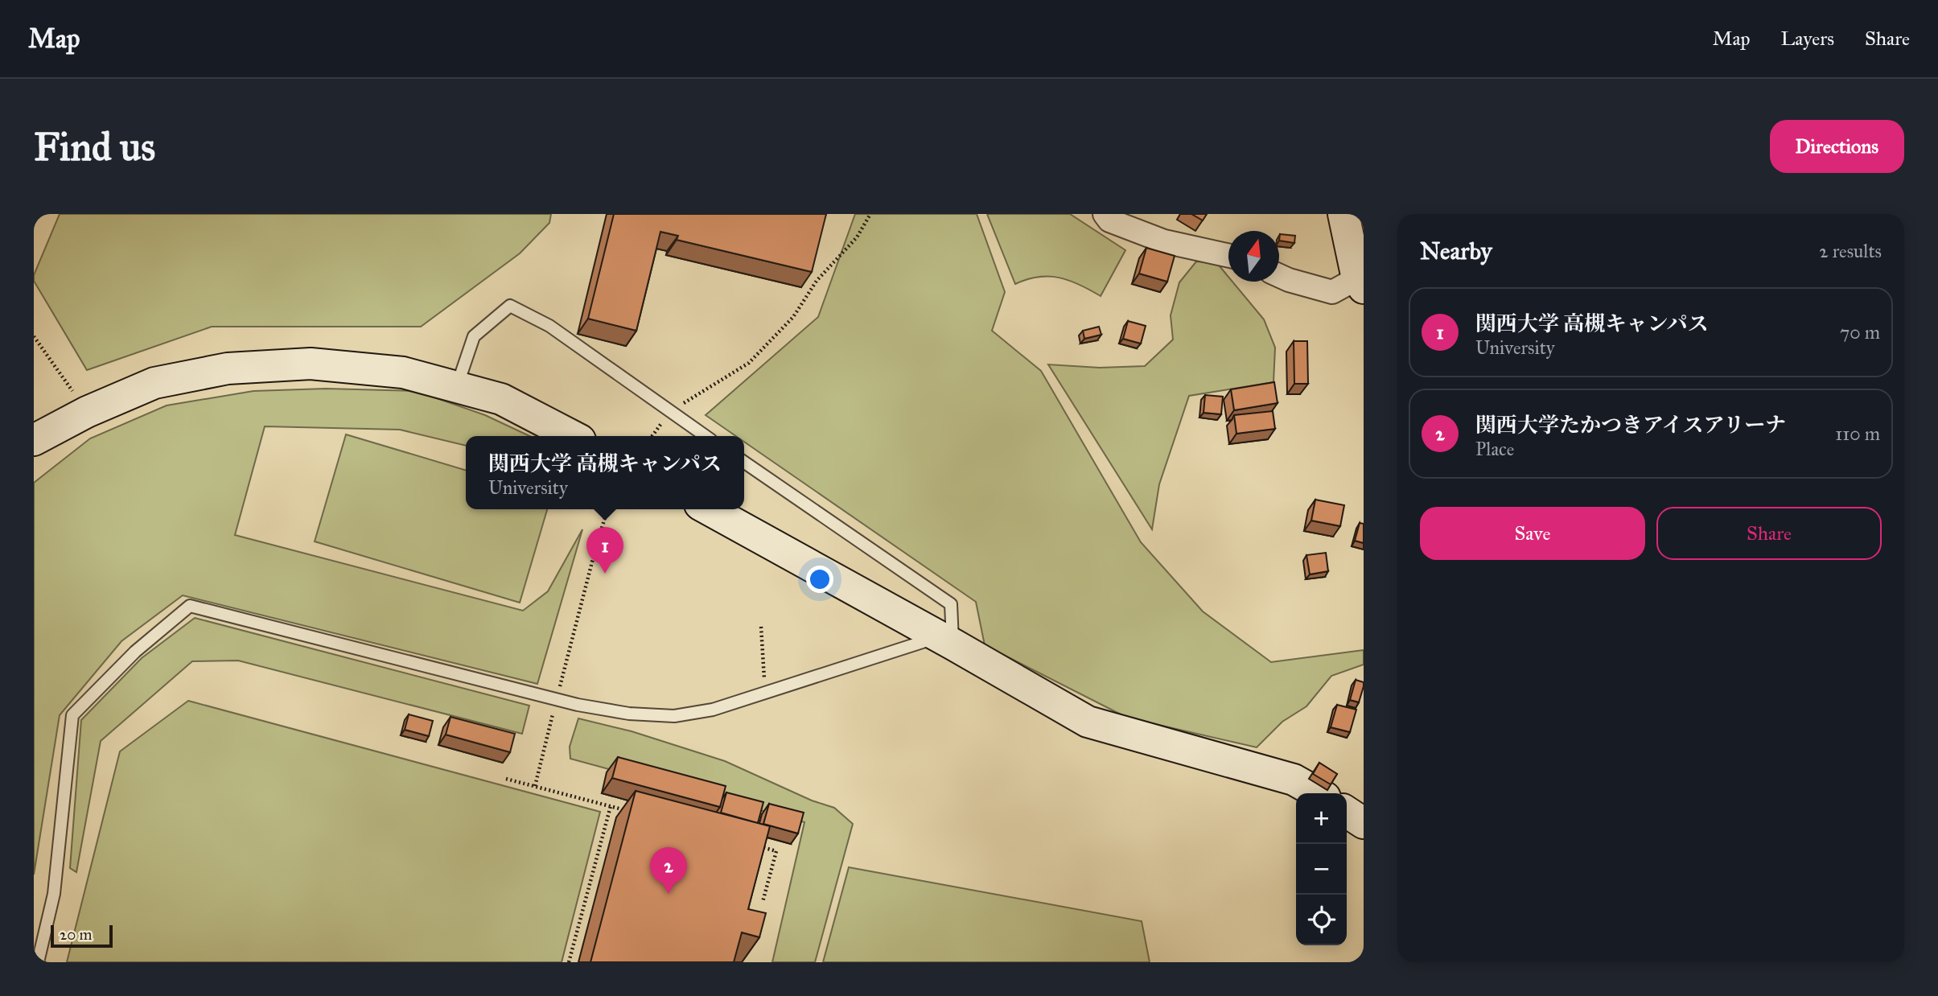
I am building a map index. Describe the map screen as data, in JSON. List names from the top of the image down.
{
  "scale_bar": "20 m",
  "north": "top",
  "page": {
    "header": "Map",
    "nav": ["Map", "Layers", "Share"],
    "buttons": [
      "Directions",
      ["Save", "Share"]
    ],
    "title": "Find us",
    "heading": ["Nearby", "2 results"],
    "list": [
      {
        "mark": "1",
        "name": "関西大学 高槻キャンパス",
        "note": "University",
        "value": "70 m"
      },
      {
        "mark": "2",
        "name": "関西大学たかつきアイスアリーナ",
        "note": "Place",
        "value": "110 m"
      }
    ],
    "popup": ["関西大学 高槻キャンパス", "University"],
    "pins": ["1", "2"],
    "map_buttons": ["+", "−"],
    "scale": "20 m"
  }
}
